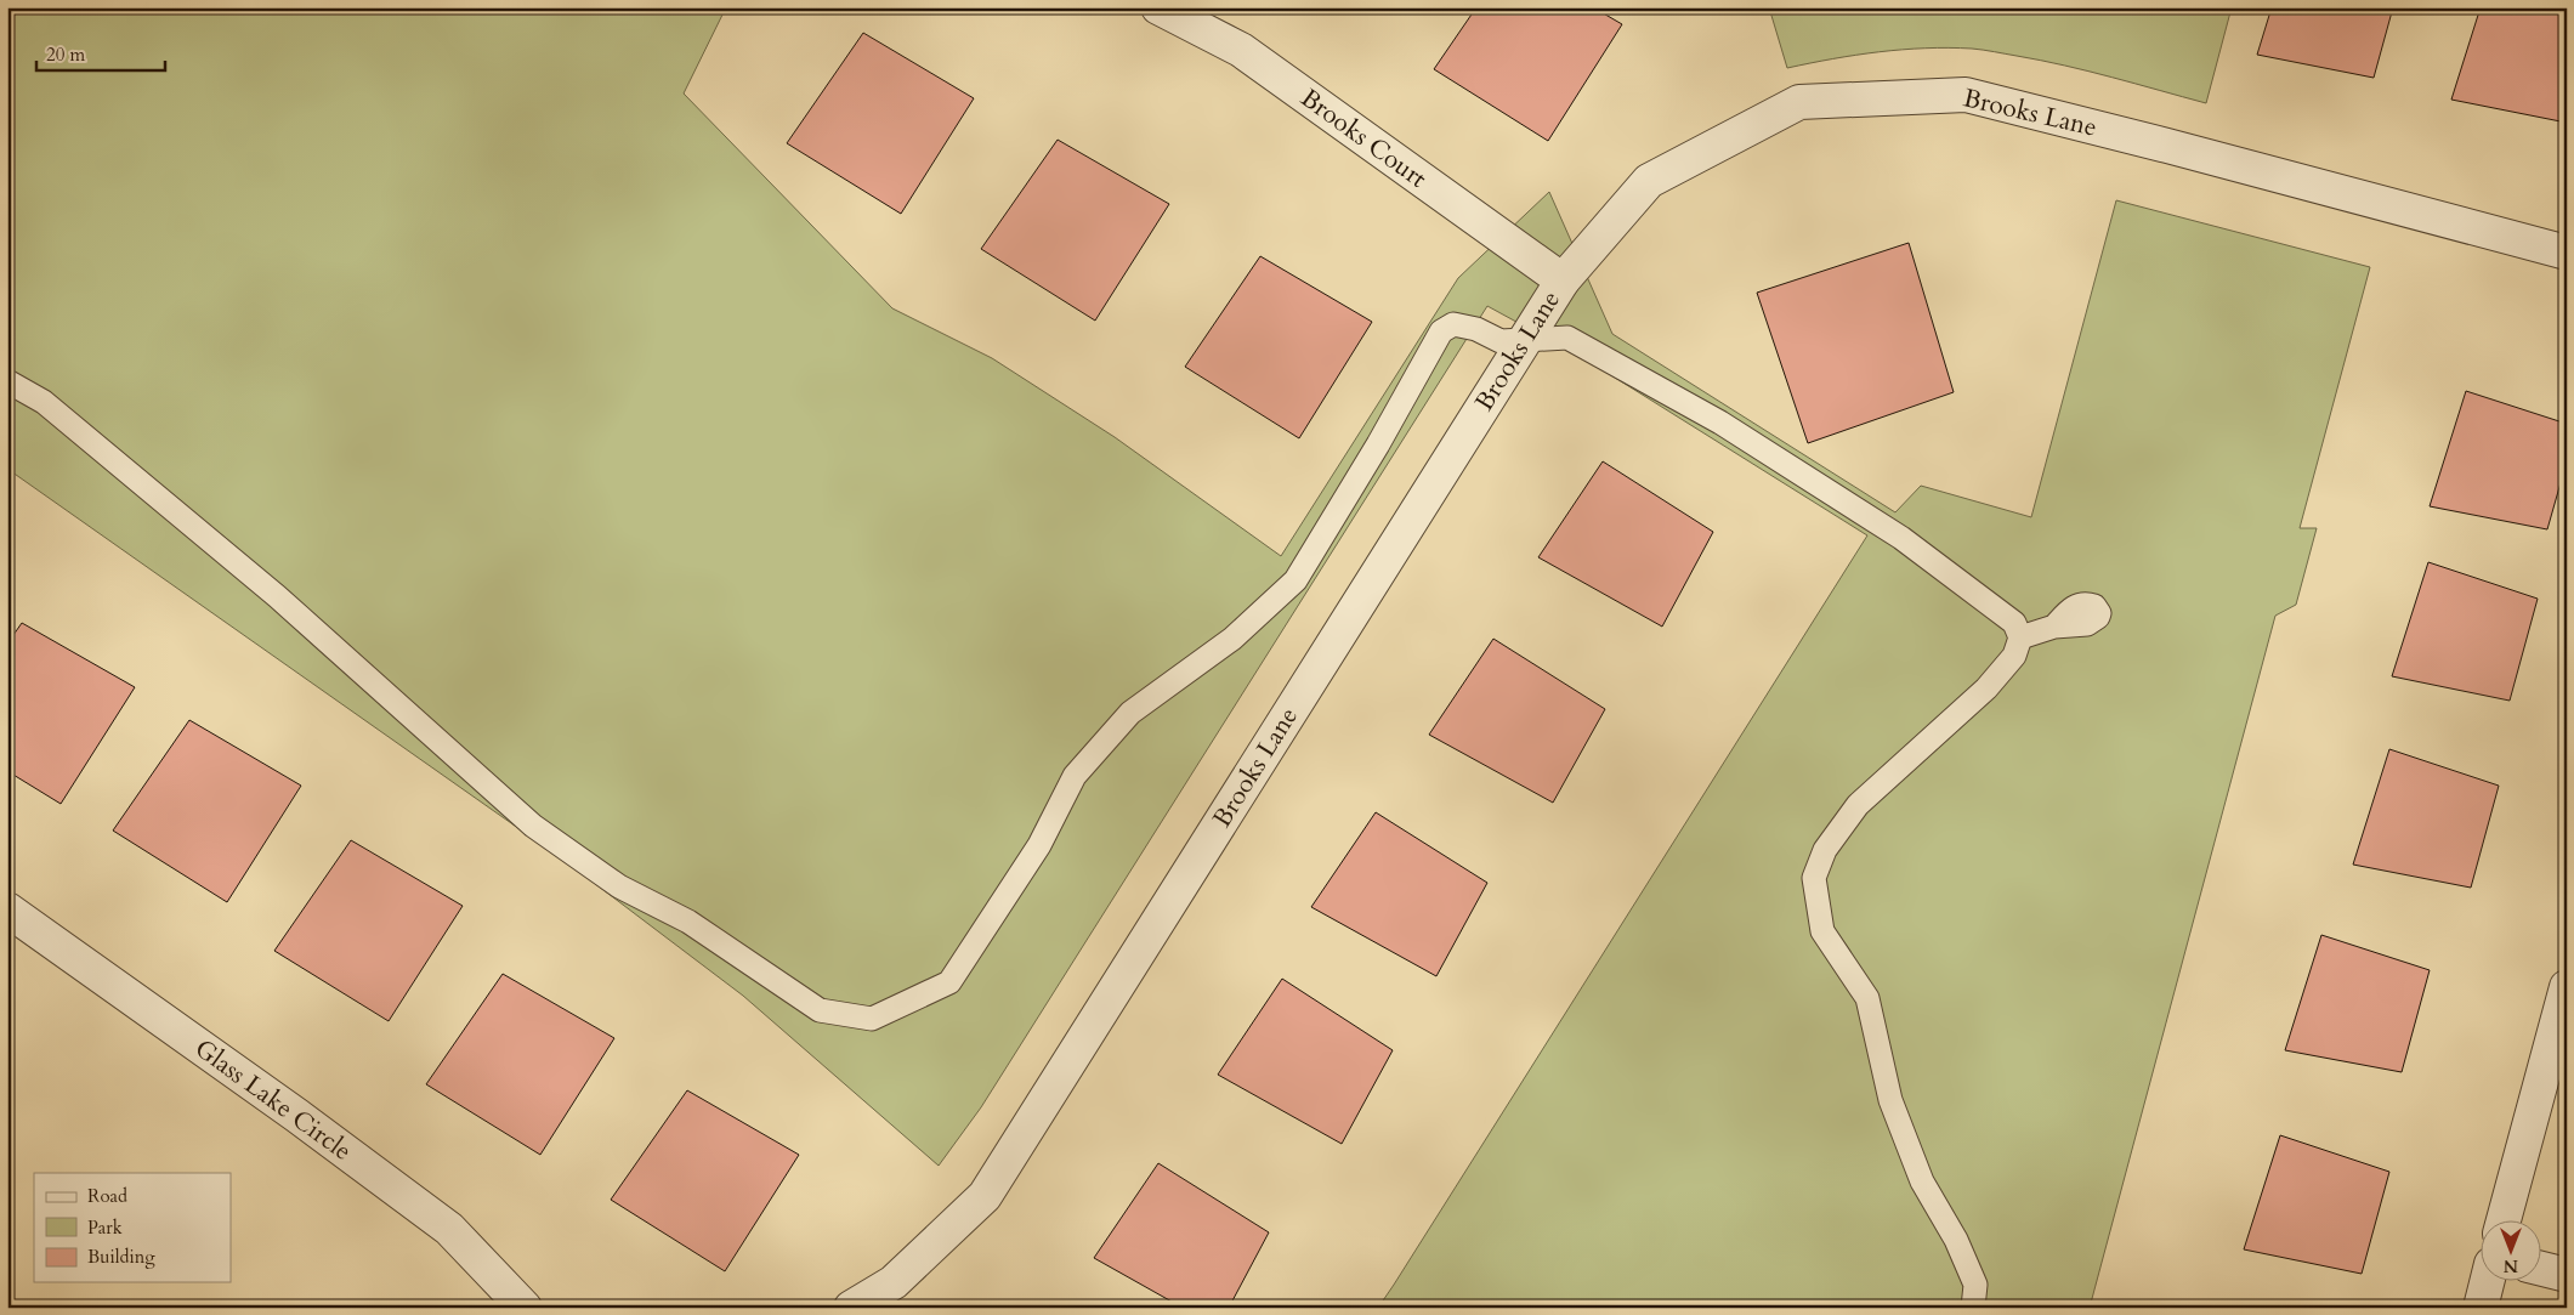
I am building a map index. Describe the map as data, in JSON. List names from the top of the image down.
{
  "streets": {
    "street": ["Brooks Lane", "Brooks Court", "Glass Lake Circle"]
  },
  "crossings": [
    ["Brooks Lane", "Brooks Court"]
  ],
  "legend": ["Road", "Park", "Building"],
  "scale_bar": "20 m",
  "north": "bottom"
}
